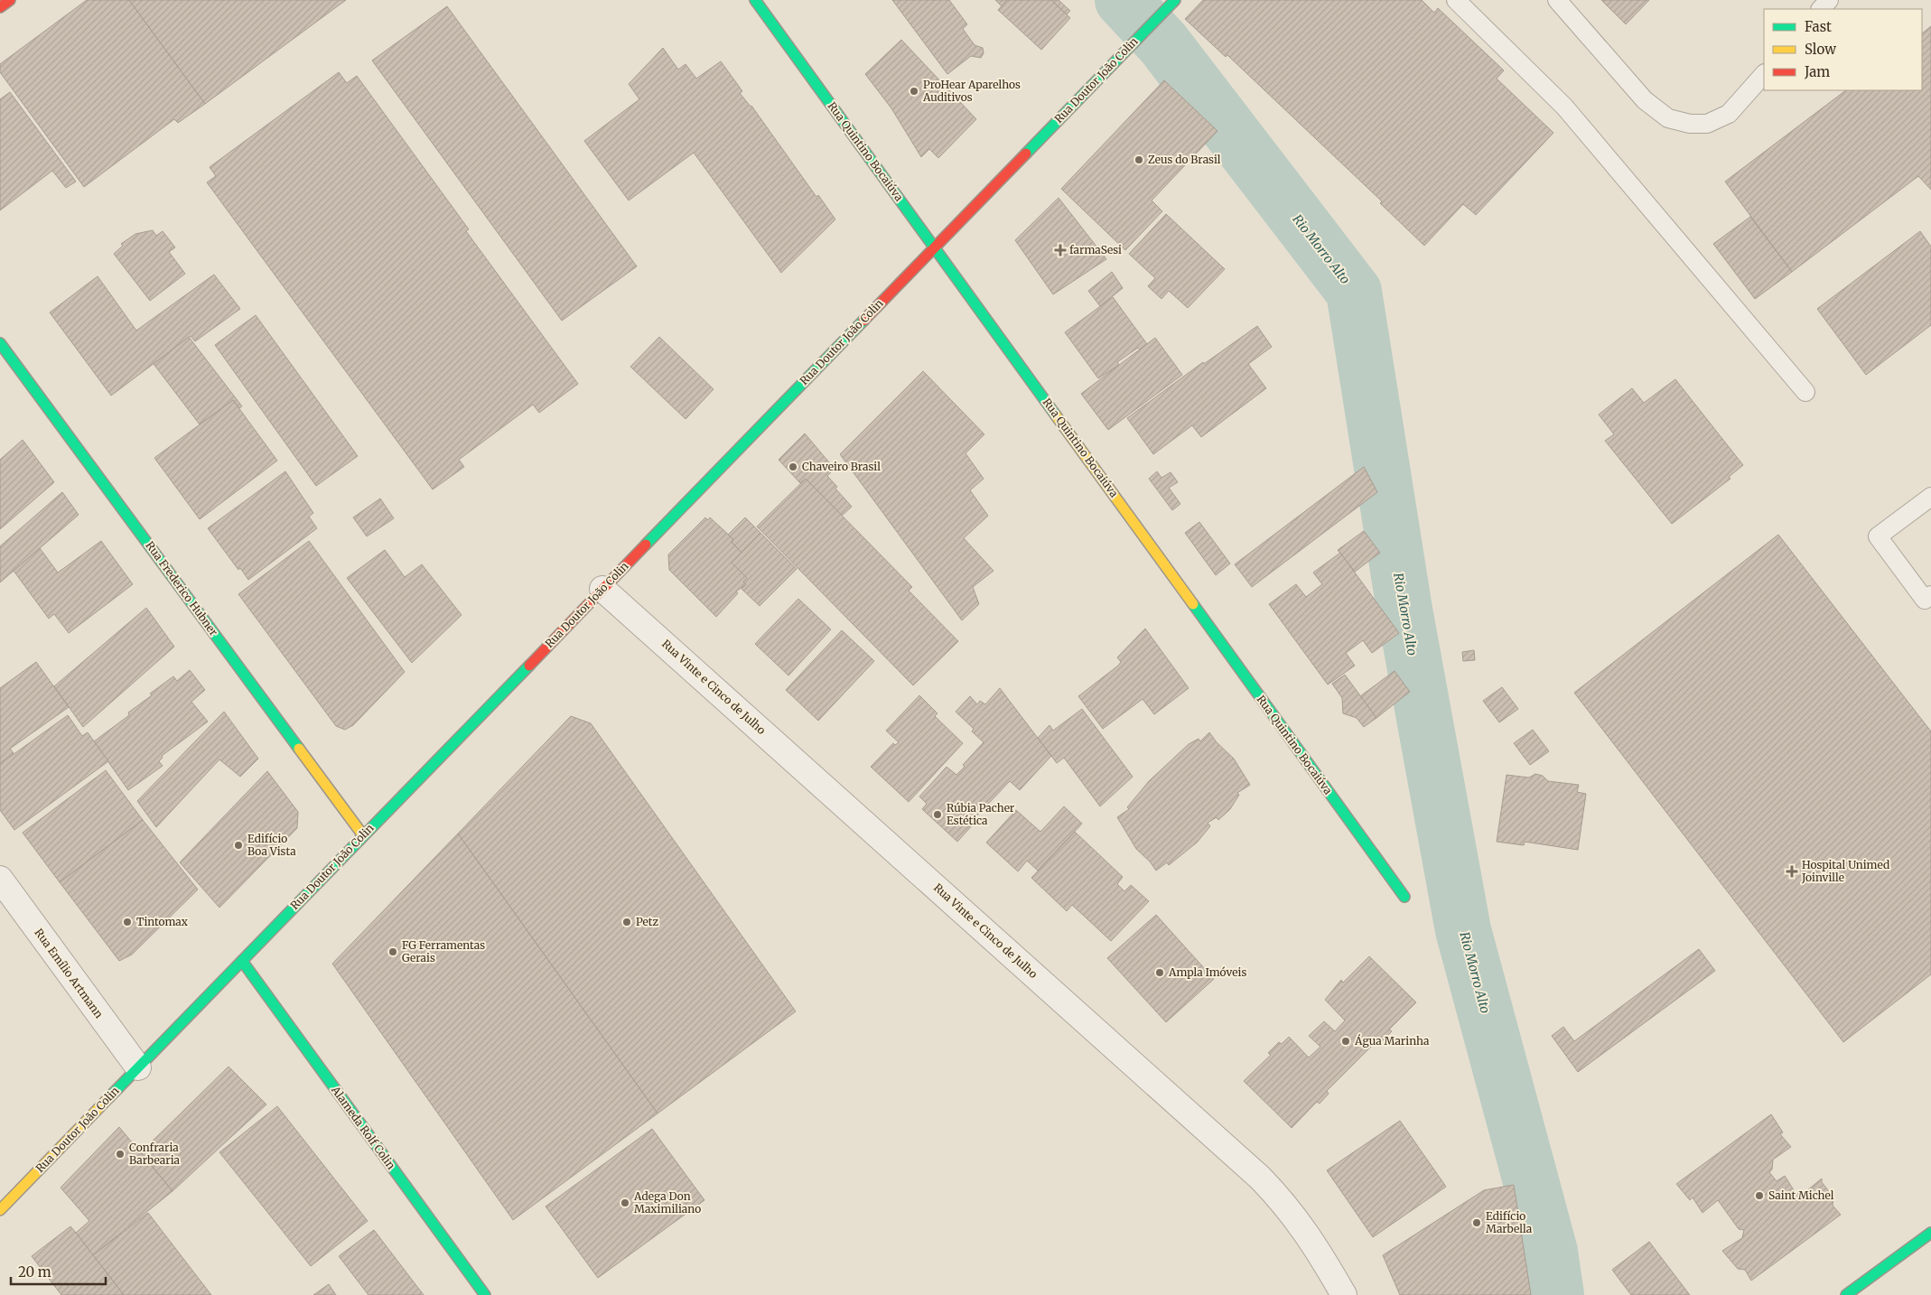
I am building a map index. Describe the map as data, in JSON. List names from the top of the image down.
{
  "streets": {
    "street": [
      "Rua Doutor João Colin",
      "Rua Quintino Bocaiúva",
      "Rua Frederico Hubner",
      "Rua Vinte e Cinco de Julho",
      "Rua Emílio Artmann",
      "Alameda Rolf Colin"
    ]
  },
  "crossings": [
    ["Rua Doutor João Colin", "Rua Quintino Bocaiúva"],
    ["Rua Doutor João Colin", "Rua Frederico Hubner"],
    ["Rua Doutor João Colin", "Rua Vinte e Cinco de Julho"],
    ["Rua Doutor João Colin", "Rua Emílio Artmann"],
    ["Rua Doutor João Colin", "Alameda Rolf Colin"]
  ],
  "water": ["Rio Morro Alto"],
  "places": {
    "other": [
      "ProHear Aparelhos Auditivos",
      "Zeus do Brasil",
      "Chaveiro Brasil",
      "Rúbia Pacher Estética",
      "Edifício Boa Vista",
      "Tintomax",
      "Petz",
      "FG Ferramentas Gerais",
      "Ampla Imóveis",
      "Água Marinha",
      "Confraria Barbearia",
      "Saint Michel",
      "Adega Don Maximiliano",
      "Edifício Marbella"
    ],
    "health": ["farmaSesi", "Hospital Unimed Joinville"]
  },
  "legend": ["Fast", "Slow", "Jam"],
  "scale_bar": "20 m"
}
